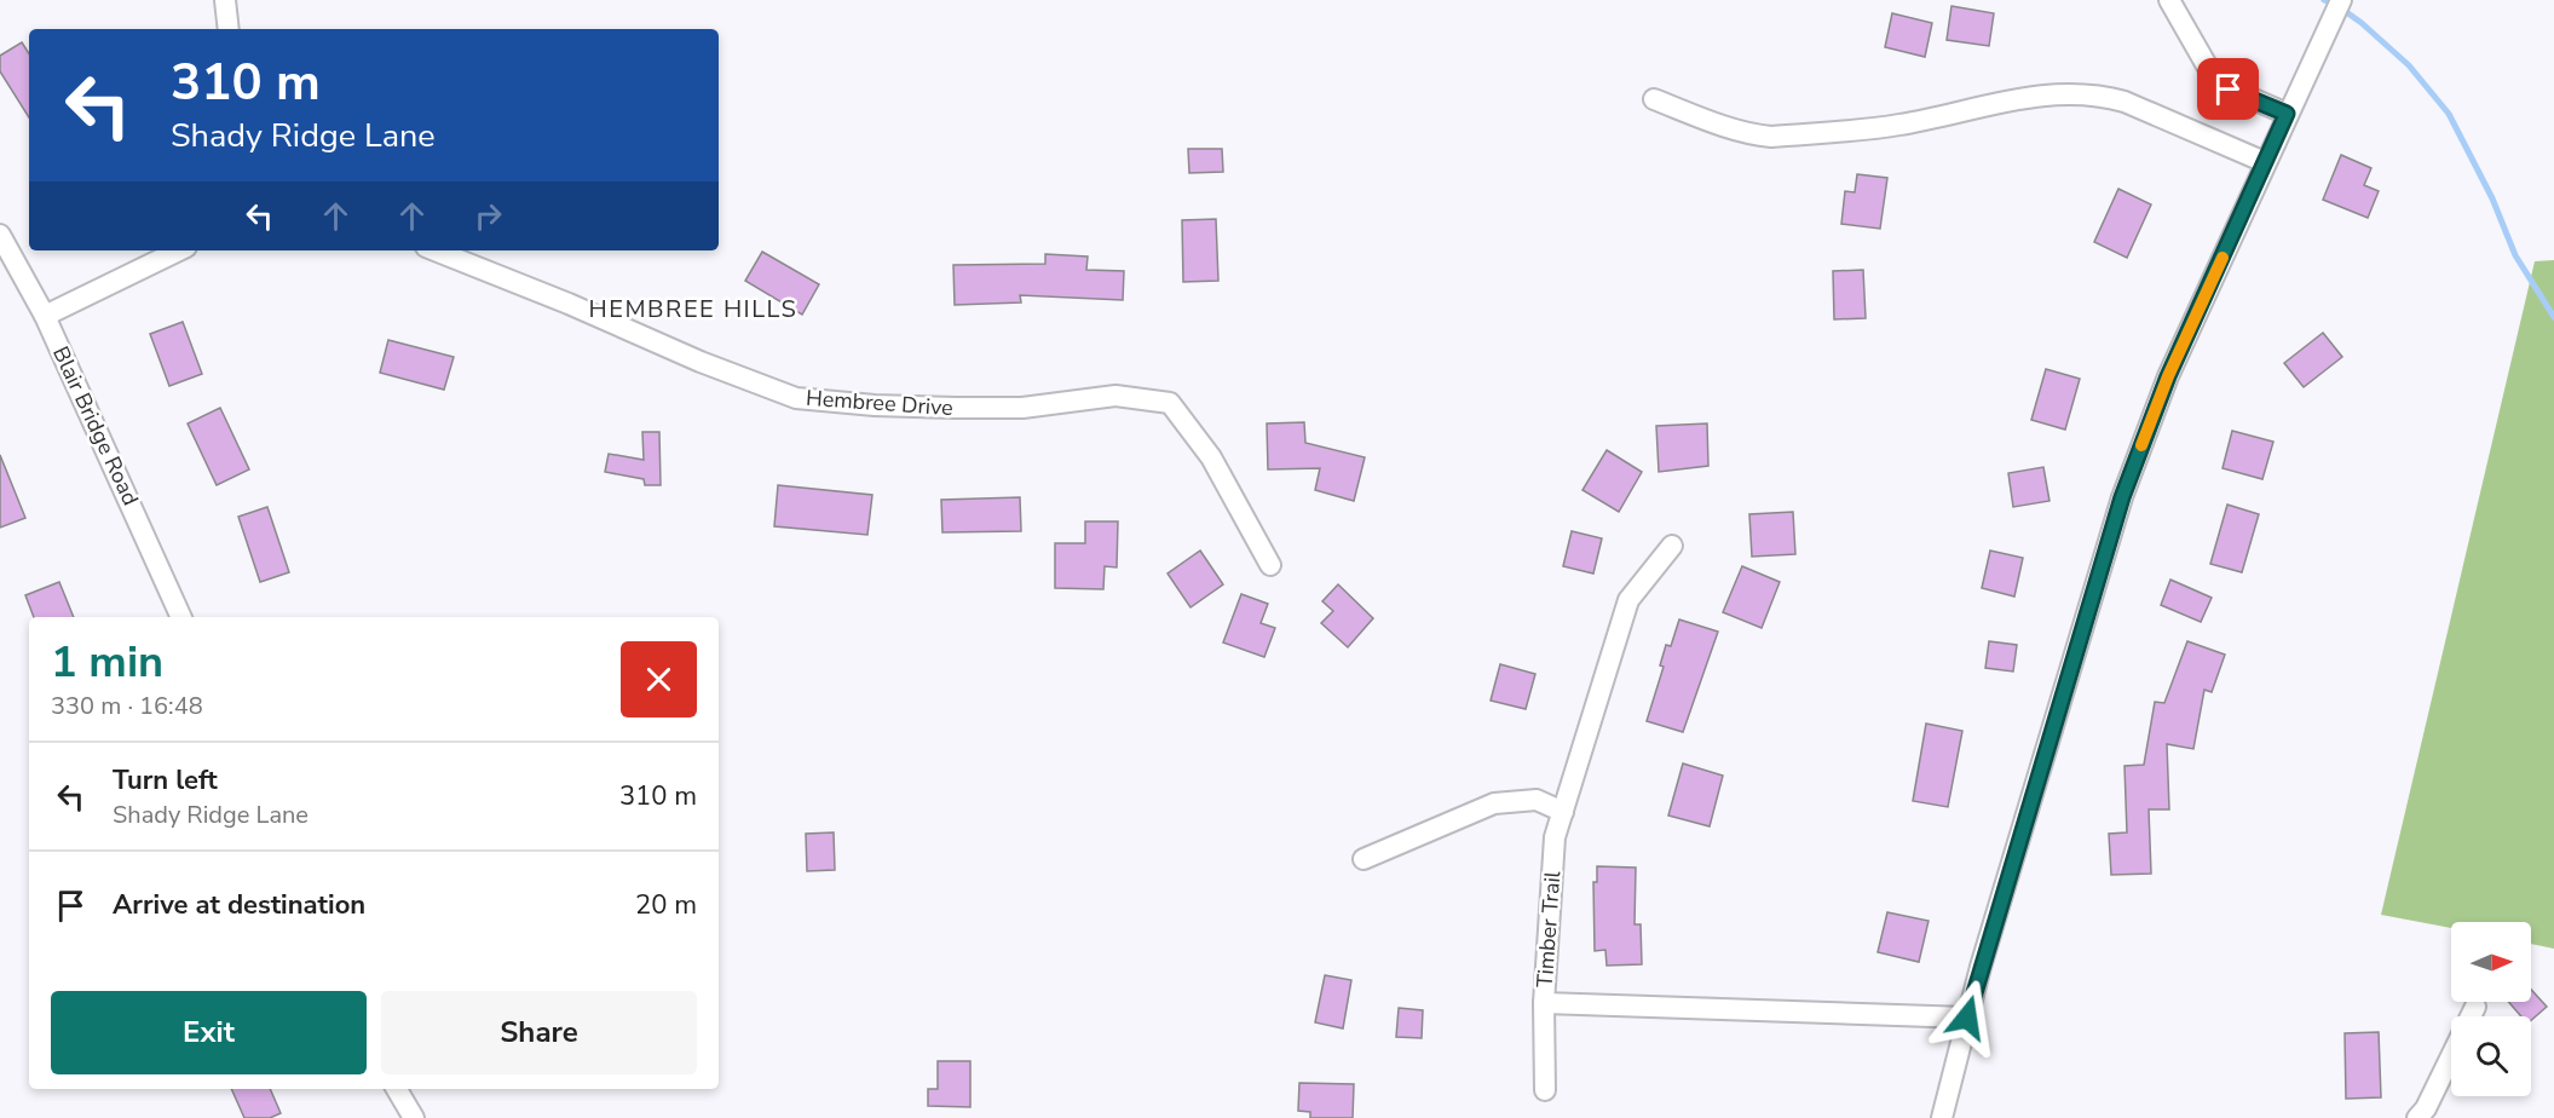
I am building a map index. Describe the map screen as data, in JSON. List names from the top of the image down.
{
  "streets": {
    "street": ["Hembree Drive", "Blair Bridge Road", "Timber Trail"]
  },
  "districts": ["HEMBREE HILLS"],
  "north": "right",
  "page": {
    "turn": ["310 m", "Shady Ridge Lane"],
    "heading": ["1 min", "330 m · 16:48"],
    "list": [
      {
        "name": "Turn left",
        "note": "Shady Ridge Lane",
        "value": "310 m"
      },
      {
        "name": "Arrive at destination",
        "value": "20 m"
      }
    ],
    "buttons": ["Exit", "Share"]
  }
}
